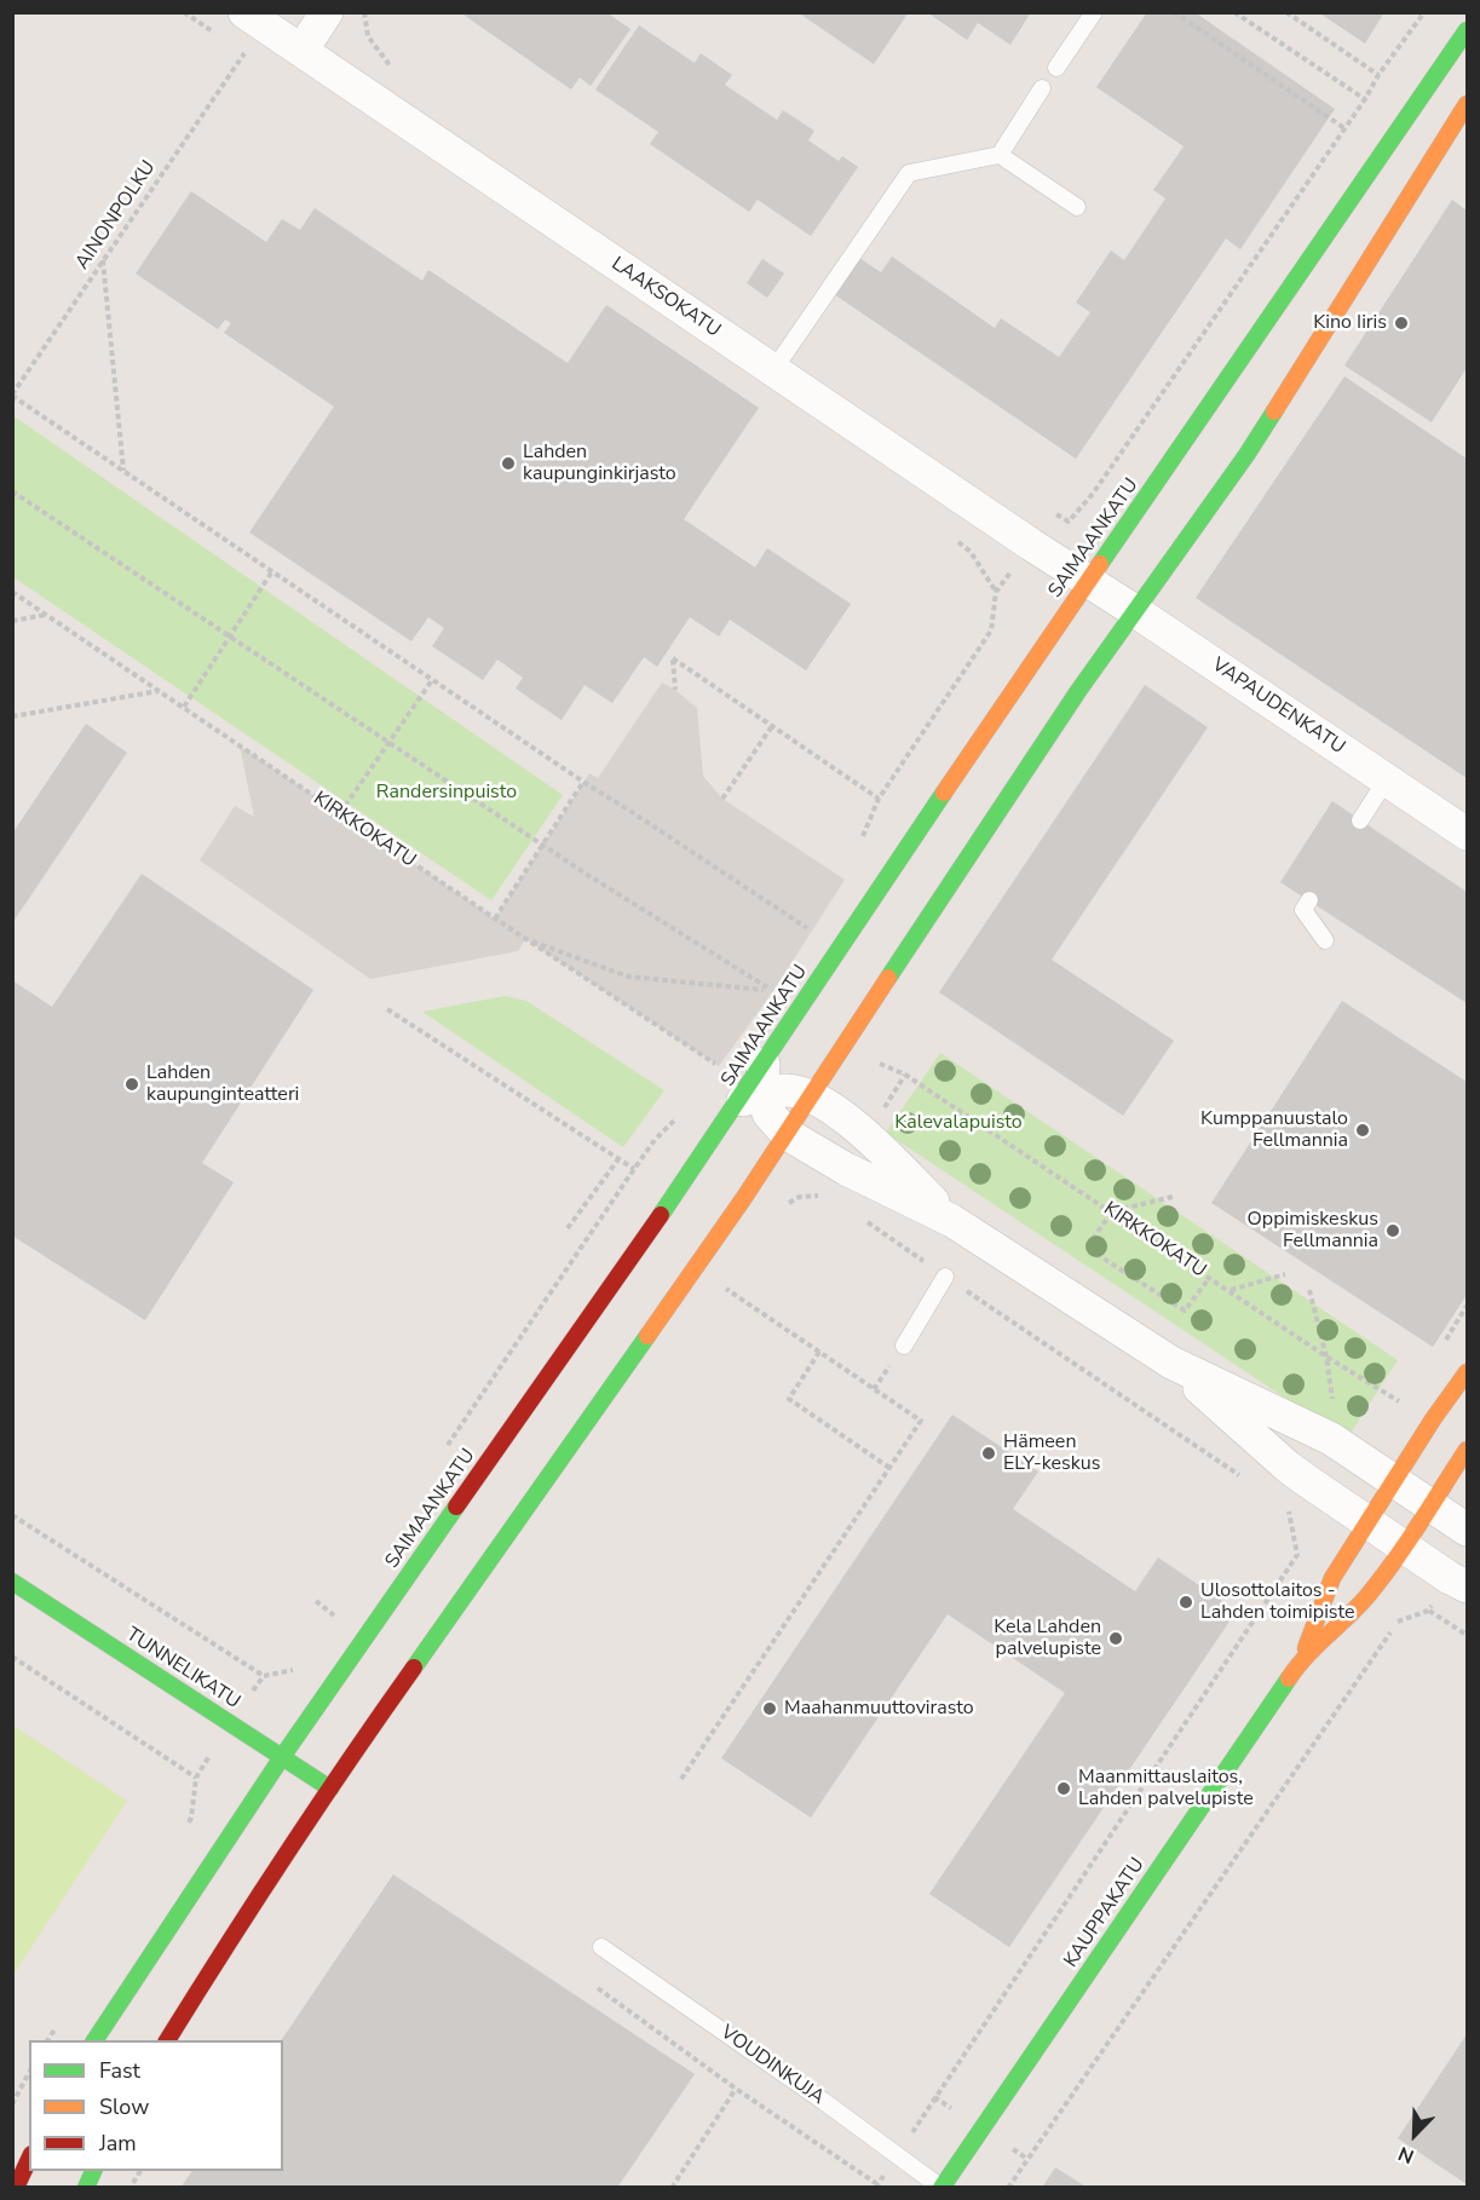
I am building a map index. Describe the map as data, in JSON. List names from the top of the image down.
{
  "streets": {
    "main road": ["SAIMAANKATU", "TUNNELIKATU", "KAUPPAKATU"],
    "street": ["LAAKSOKATU", "VAPAUDENKATU"],
    "lane": ["VOUDINKUJA"],
    "path": ["AINONPOLKU", "KIRKKOKATU"]
  },
  "crossings": [
    ["LAAKSOKATU", "SAIMAANKATU"],
    ["LAAKSOKATU", "VAPAUDENKATU"],
    ["SAIMAANKATU", "VAPAUDENKATU"],
    ["SAIMAANKATU", "TUNNELIKATU"],
    ["KAUPPAKATU", "VOUDINKUJA"]
  ],
  "parks": ["Randersinpuisto", "Kalevalapuisto"],
  "places": [
    "Kino Iiris",
    "Lahden kaupunginkirjasto",
    "Lahden kaupunginteatteri",
    "Kumppanuustalo Fellmannia",
    "Oppimiskeskus Fellmannia",
    "Hämeen ELY-keskus",
    "Ulosottolaitos - Lahden toimipiste",
    "Kela Lahden palvelupiste",
    "Maahanmuuttovirasto",
    "Maanmittauslaitos, Lahden palvelupiste"
  ],
  "legend": ["Fast", "Slow", "Jam"],
  "north": "bottom left"
}
